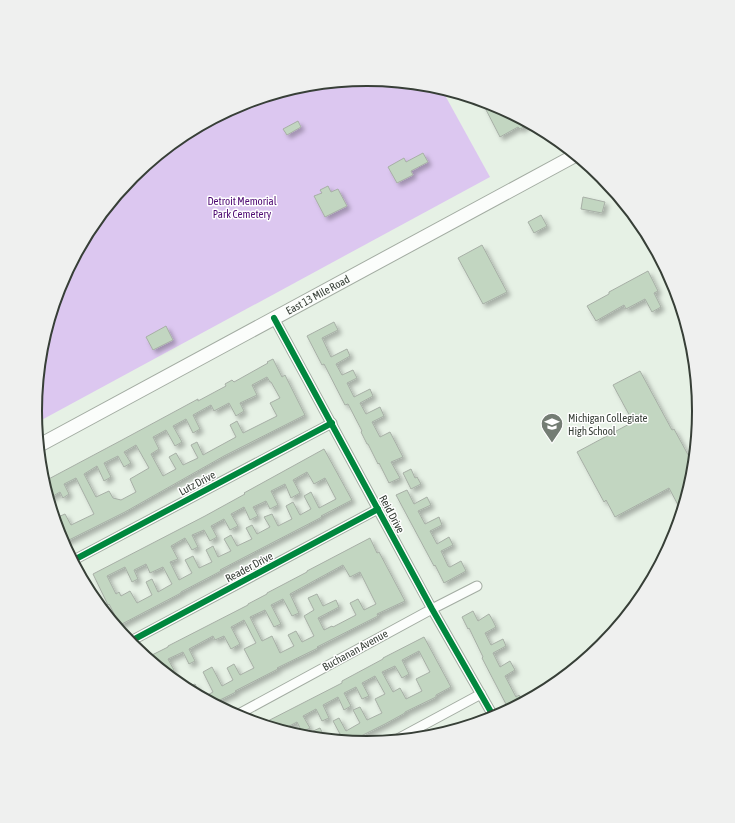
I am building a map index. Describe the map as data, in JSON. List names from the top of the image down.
{
  "streets": {
    "main road": ["East 13 Mile Road"],
    "street": [
      "Lutz Drive",
      "Reid Drive",
      "Reader Drive",
      "Buchanan Avenue"
    ]
  },
  "crossings": [
    ["East 13 Mile Road", "Reid Drive"],
    ["Lutz Drive", "Reid Drive"],
    ["Reid Drive", "Reader Drive"],
    ["Reid Drive", "Buchanan Avenue"]
  ],
  "parks": ["Detroit Memorial Park Cemetery"],
  "places": {
    "school or university": ["Michigan Collegiate High School"]
  }
}
